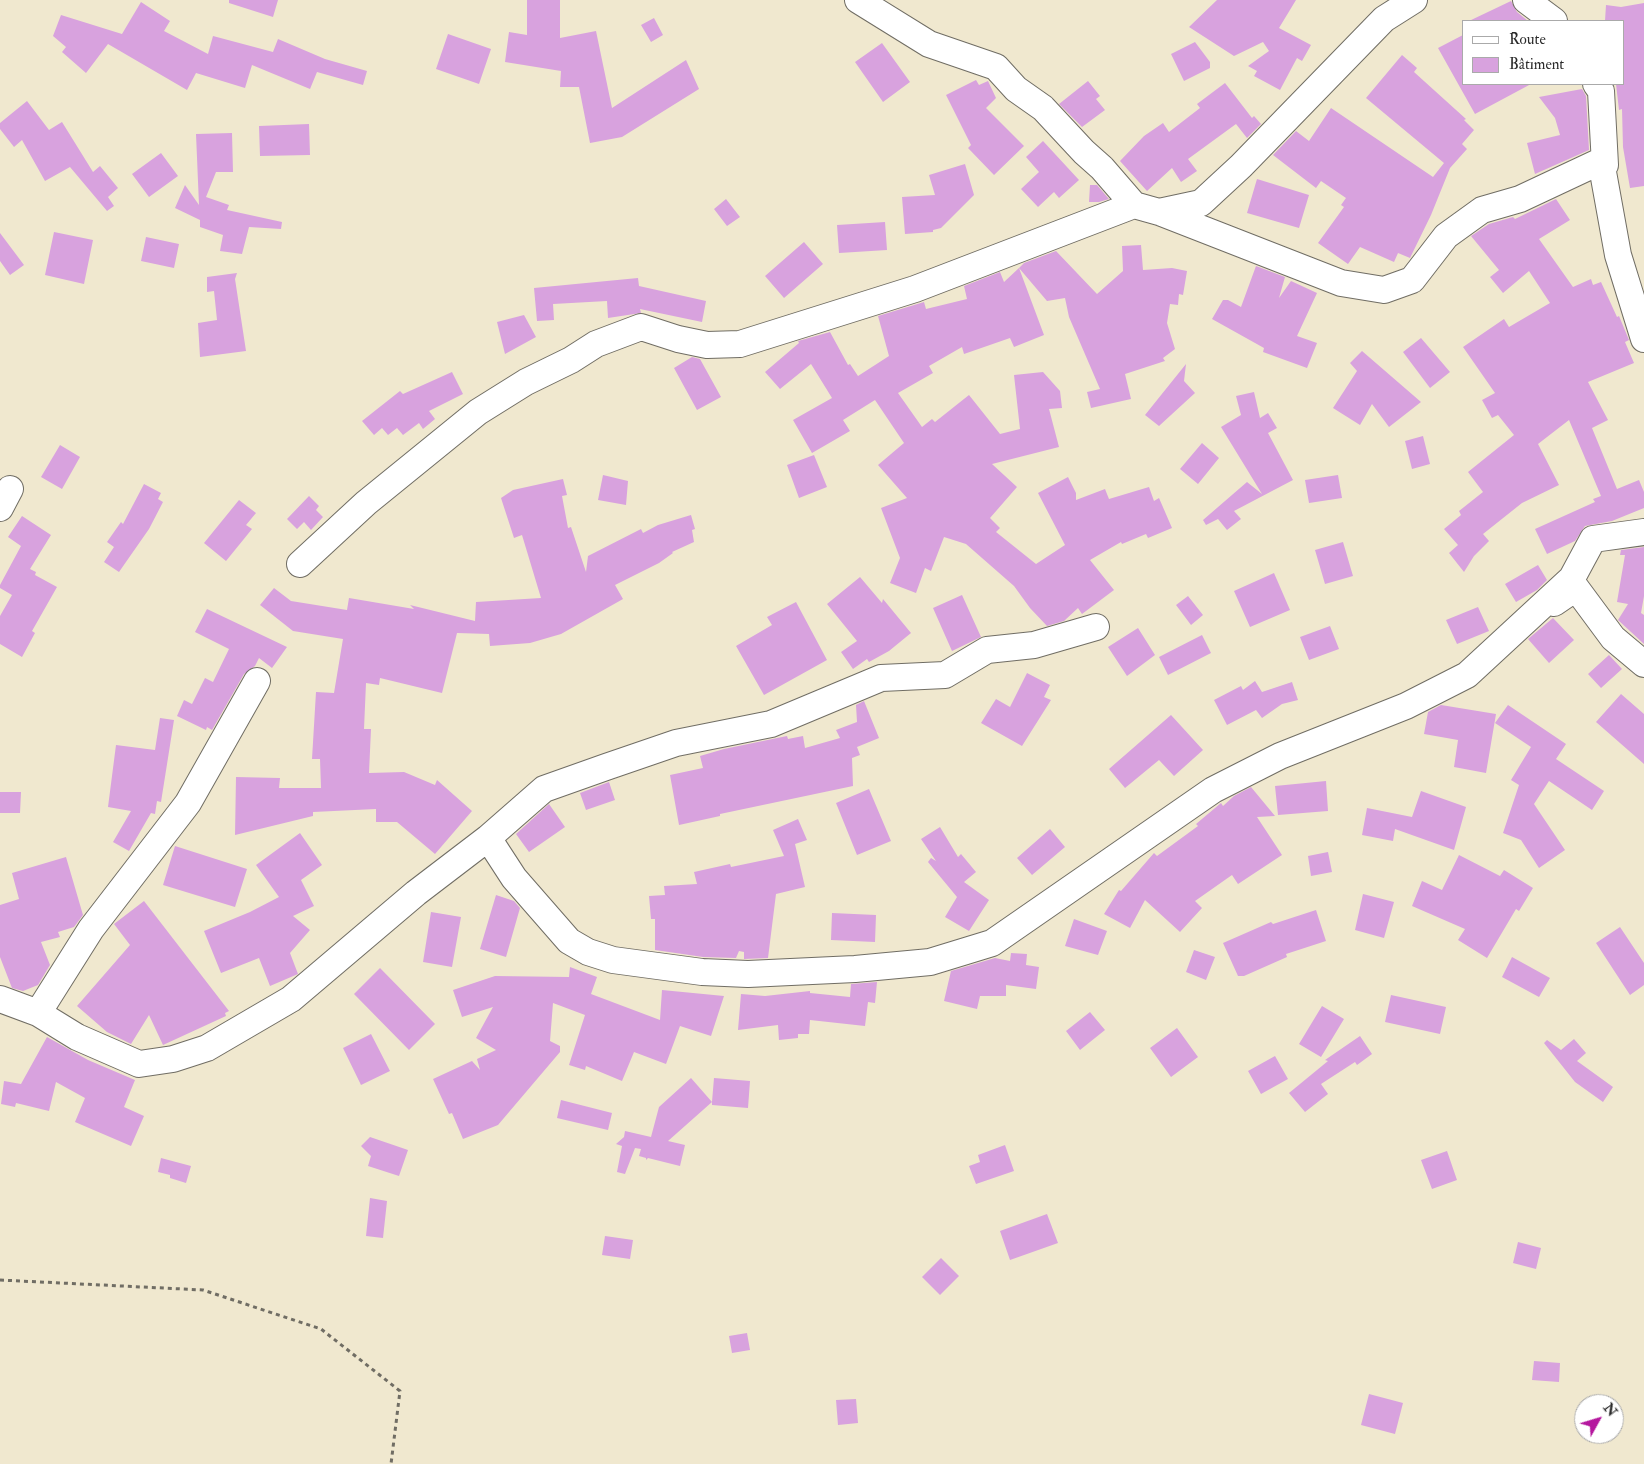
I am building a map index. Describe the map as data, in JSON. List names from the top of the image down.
{
  "legend": ["Route", "Bâtiment"],
  "north": "top right"
}
